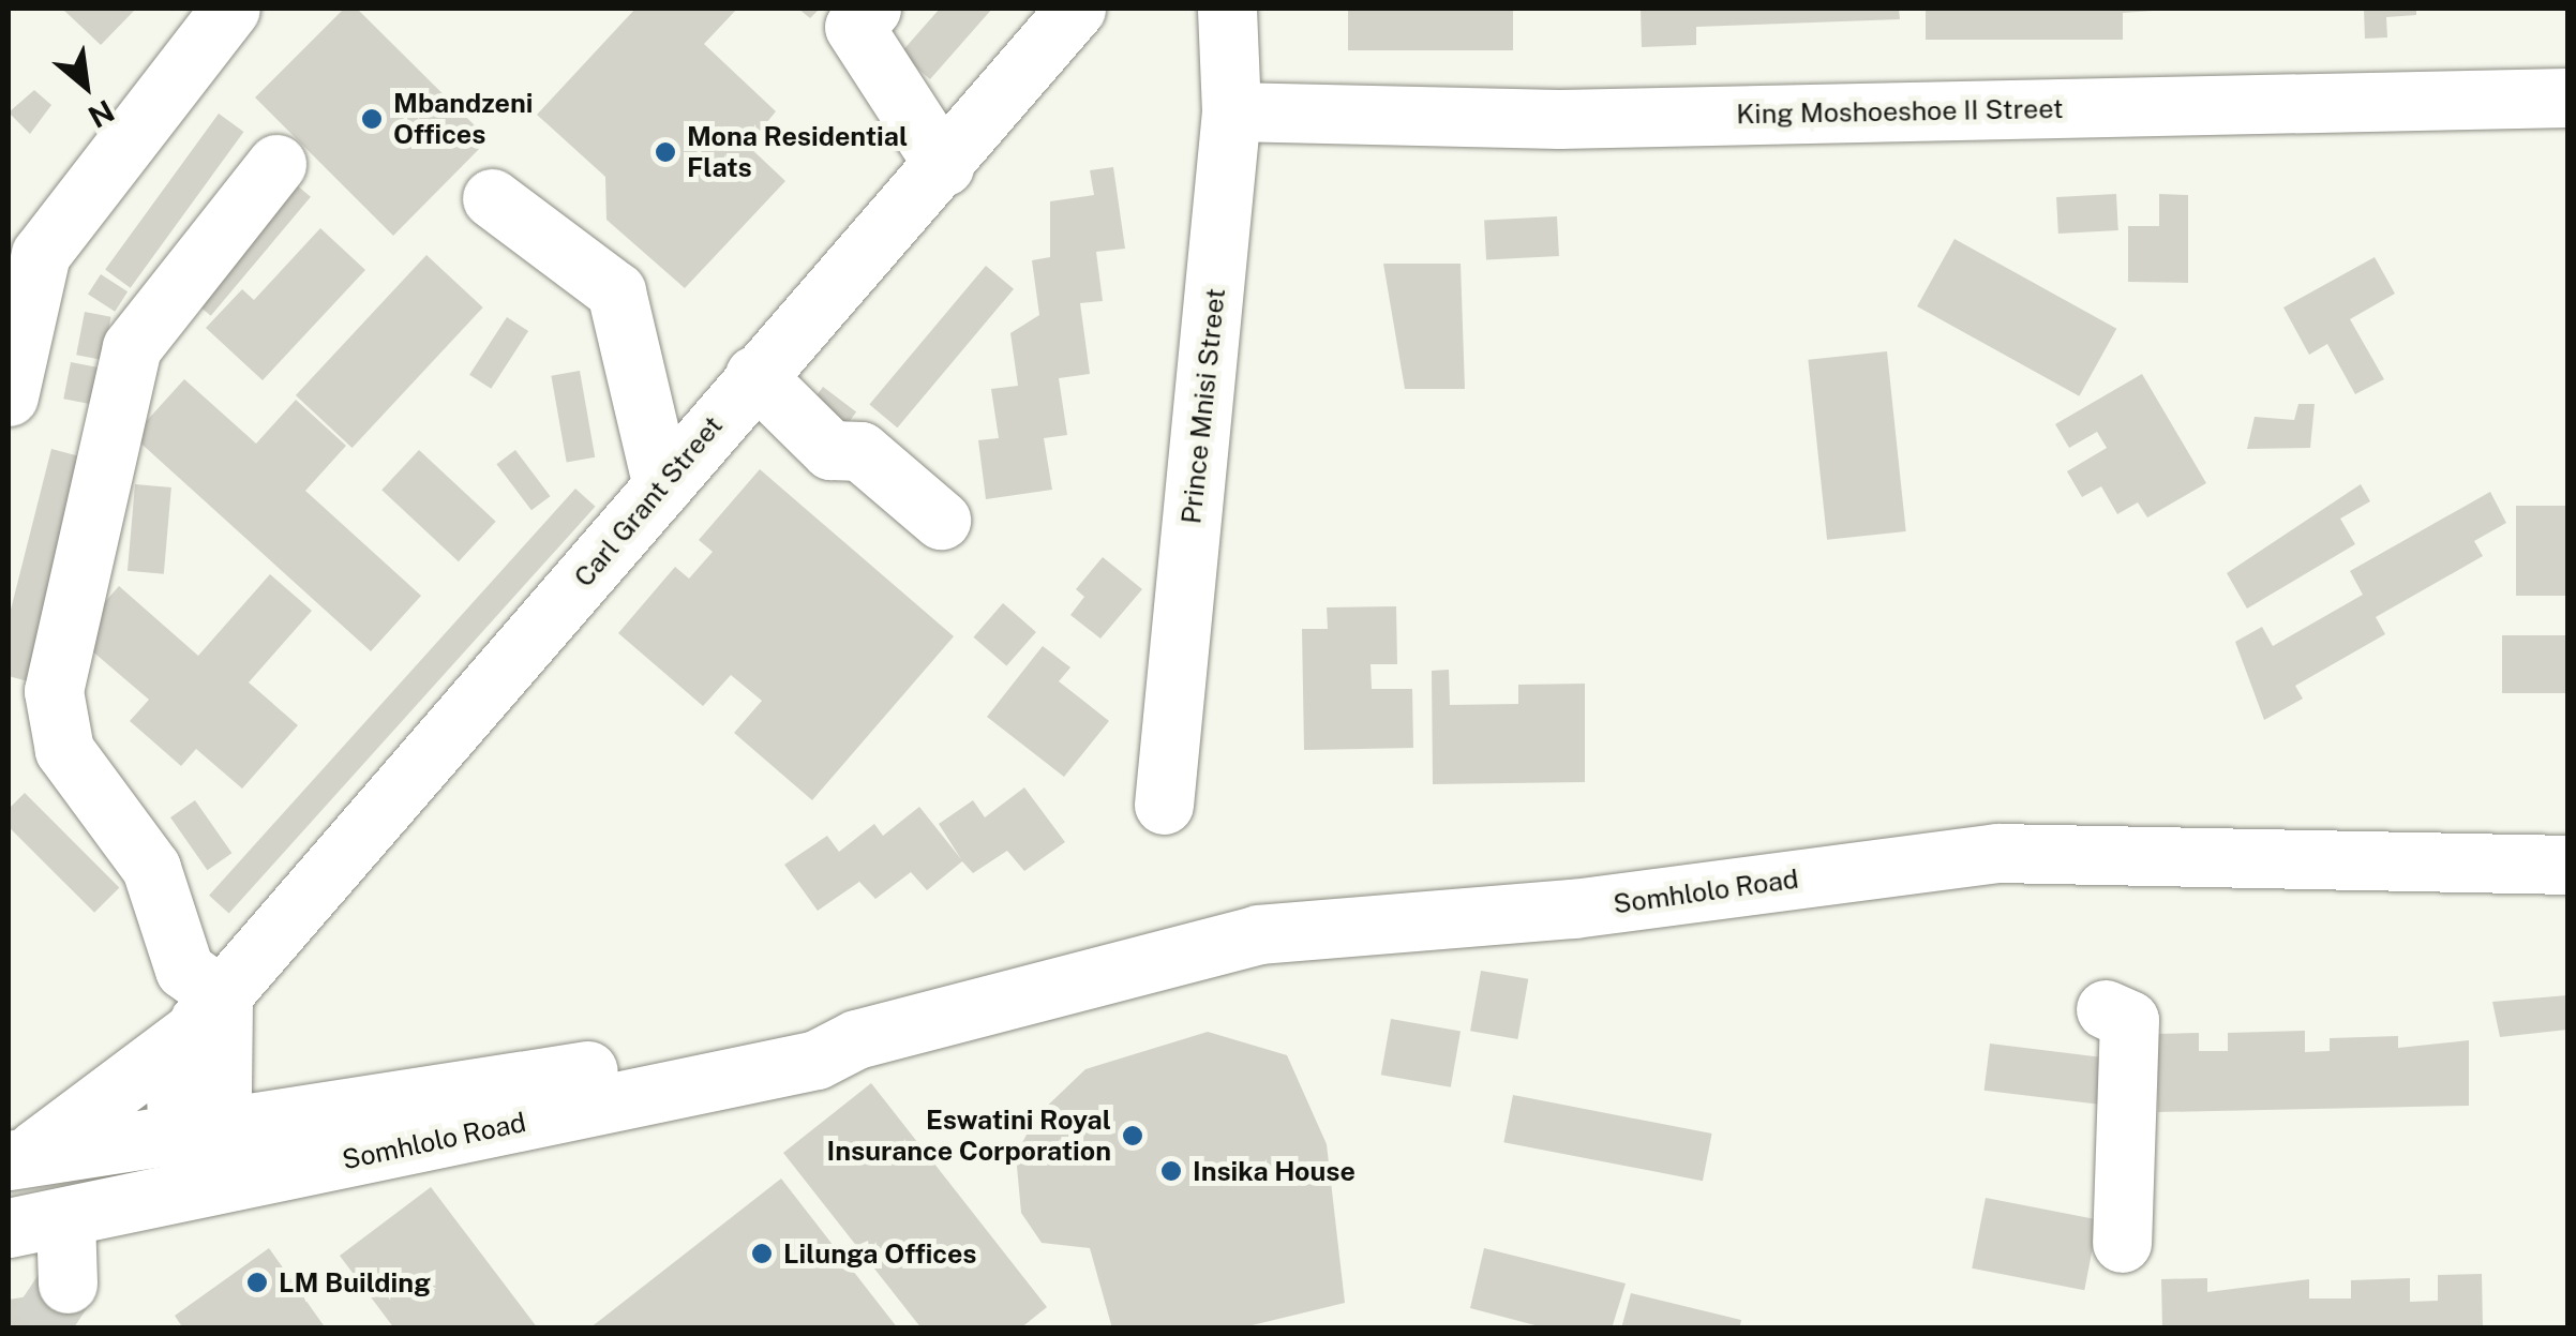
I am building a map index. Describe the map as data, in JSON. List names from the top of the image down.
{
  "streets": {
    "street": [
      "King Moshoeshoe II Street",
      "Prince Mnisi Street",
      "Carl Grant Street",
      "Somhlolo Road"
    ]
  },
  "crossings": [
    ["King Moshoeshoe II Street", "Prince Mnisi Street"]
  ],
  "places": [
    "Mbandzeni Offices",
    "Mona Residential Flats",
    "Eswatini Royal Insurance Corporation",
    "Insika House",
    "Lilunga Offices",
    "LM Building"
  ],
  "north": "bottom right"
}
